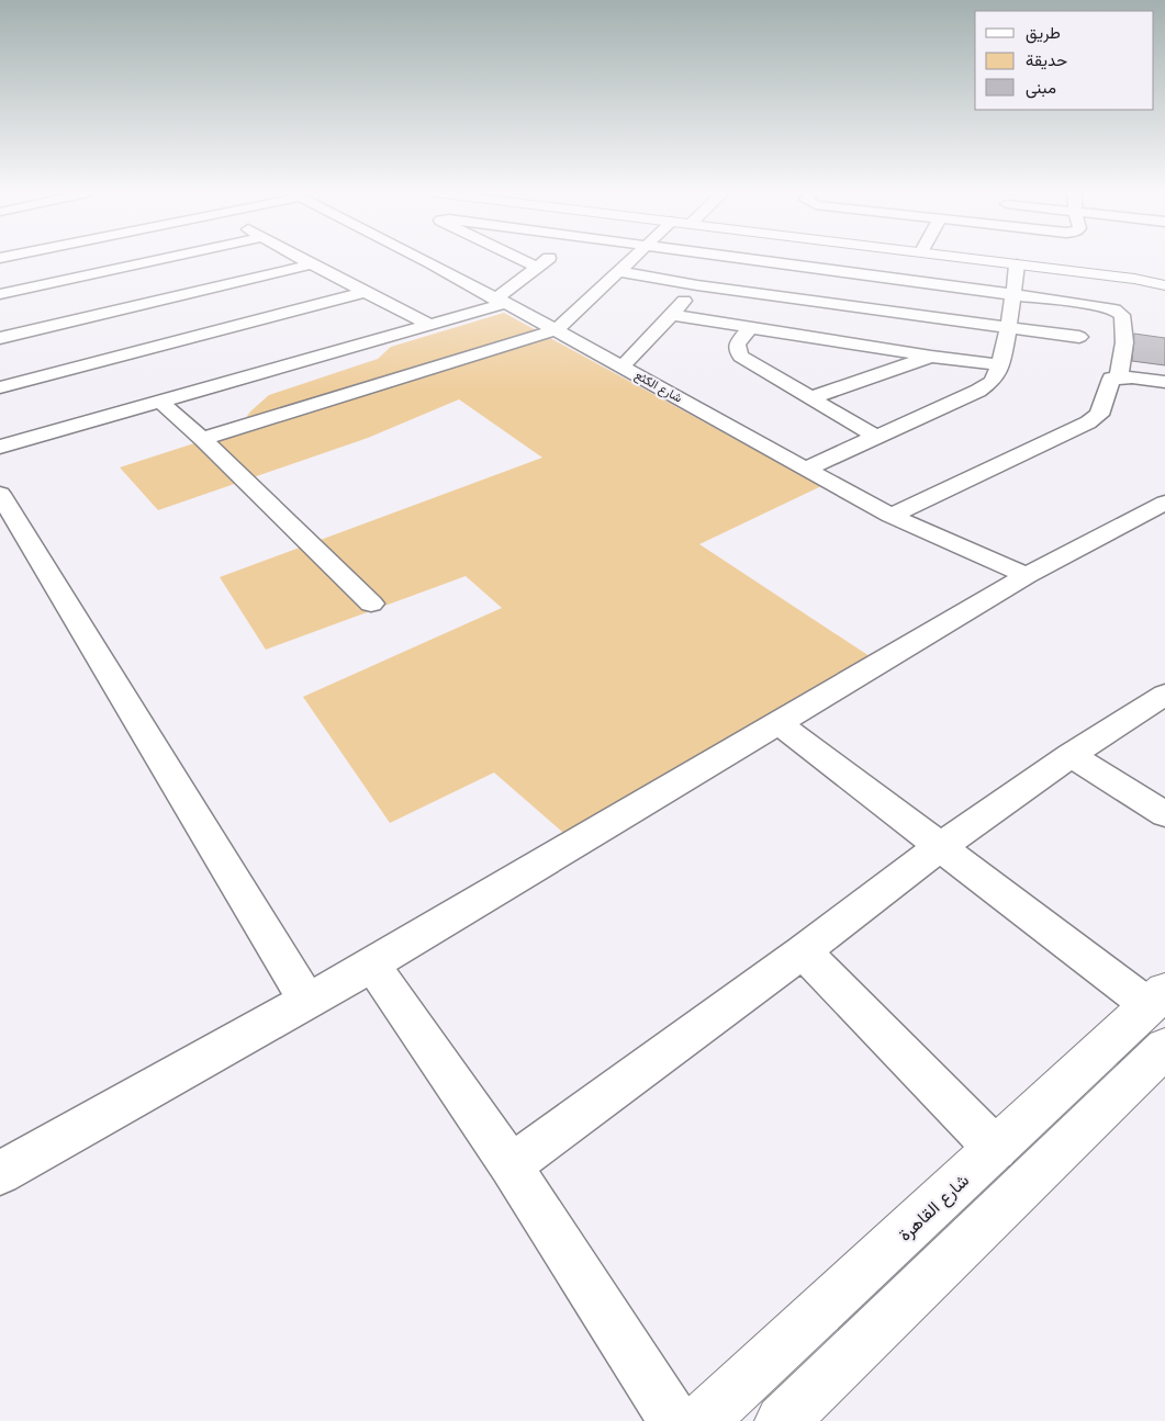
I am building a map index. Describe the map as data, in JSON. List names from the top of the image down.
{
  "streets": {
    "main road": ["شارع القاهرة"],
    "street": ["شارع الكثع"]
  },
  "legend": ["طريق", "حديقة", "مبنى"]
}
